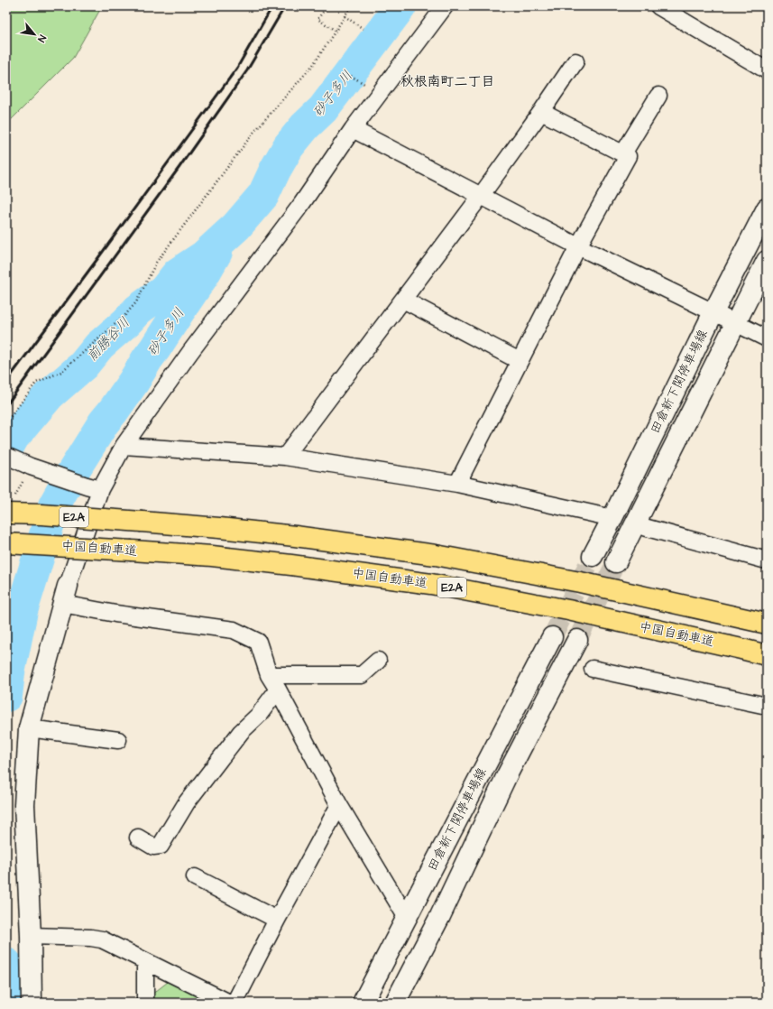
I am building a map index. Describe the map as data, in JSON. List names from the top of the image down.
{
  "streets": {
    "highway": ["E2A", "中国自動車道"],
    "main road": ["田倉新下関停車場線"]
  },
  "districts": ["秋根南町二丁目"],
  "water": ["砂子多川", "前勝谷川"],
  "north": "bottom right"
}
